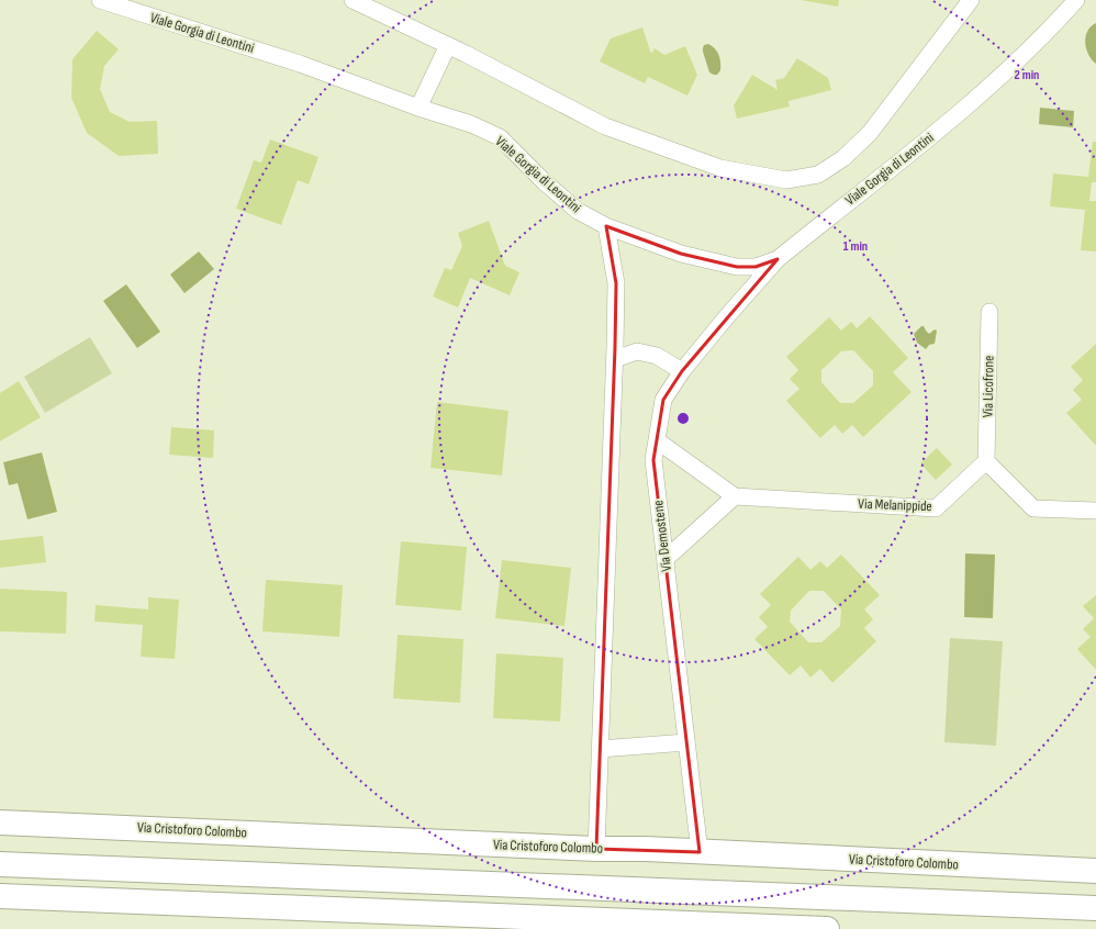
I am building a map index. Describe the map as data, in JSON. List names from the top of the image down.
{
  "streets": {
    "main road": ["Via Cristoforo Colombo"],
    "street": [
      "Viale Gorgia di Leontini",
      "Via Licofrone",
      "Via Melanippide",
      "Via Demostene"
    ]
  },
  "crossings": [
    ["Viale Gorgia di Leontini", "Via Demostene"],
    ["Via Licofrone", "Via Melanippide"],
    ["Via Demostene", "Via Cristoforo Colombo"]
  ],
  "rings": ["2 min", "1 min"]
}
